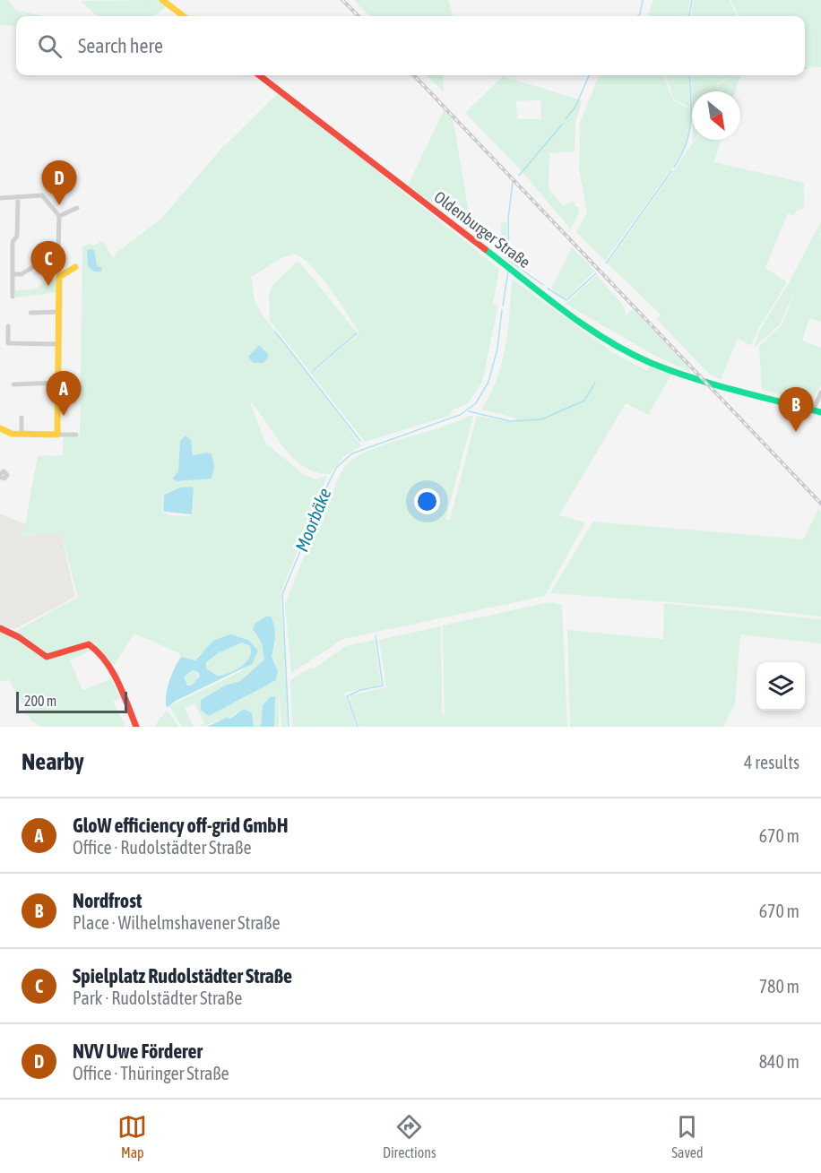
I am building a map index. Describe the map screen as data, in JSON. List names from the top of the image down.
{
  "streets": {
    "street": ["Oldenburger Straße"]
  },
  "water": ["Moorbäke"],
  "scale_bar": "200 m",
  "north": "bottom right",
  "page": {
    "search": "Search here",
    "pins": [
      "D",
      "C",
      "A",
      "B"
    ],
    "scale": "200 m",
    "heading": ["Nearby", "4 results"],
    "list": [
      {
        "mark": "A",
        "name": "GloW efficiency off-grid GmbH",
        "note": "Office · Rudolstädter Straße",
        "value": "670 m"
      },
      {
        "mark": "B",
        "name": "Nordfrost",
        "note": "Place · Wilhelmshavener Straße",
        "value": "670 m"
      },
      {
        "mark": "C",
        "name": "Spielplatz Rudolstädter Straße",
        "note": "Park · Rudolstädter Straße",
        "value": "780 m"
      },
      {
        "mark": "D",
        "name": "NVV Uwe Förderer",
        "note": "Office · Thüringer Straße",
        "value": "840 m"
      }
    ],
    "nav": ["Map", "Directions", "Saved"]
  }
}
